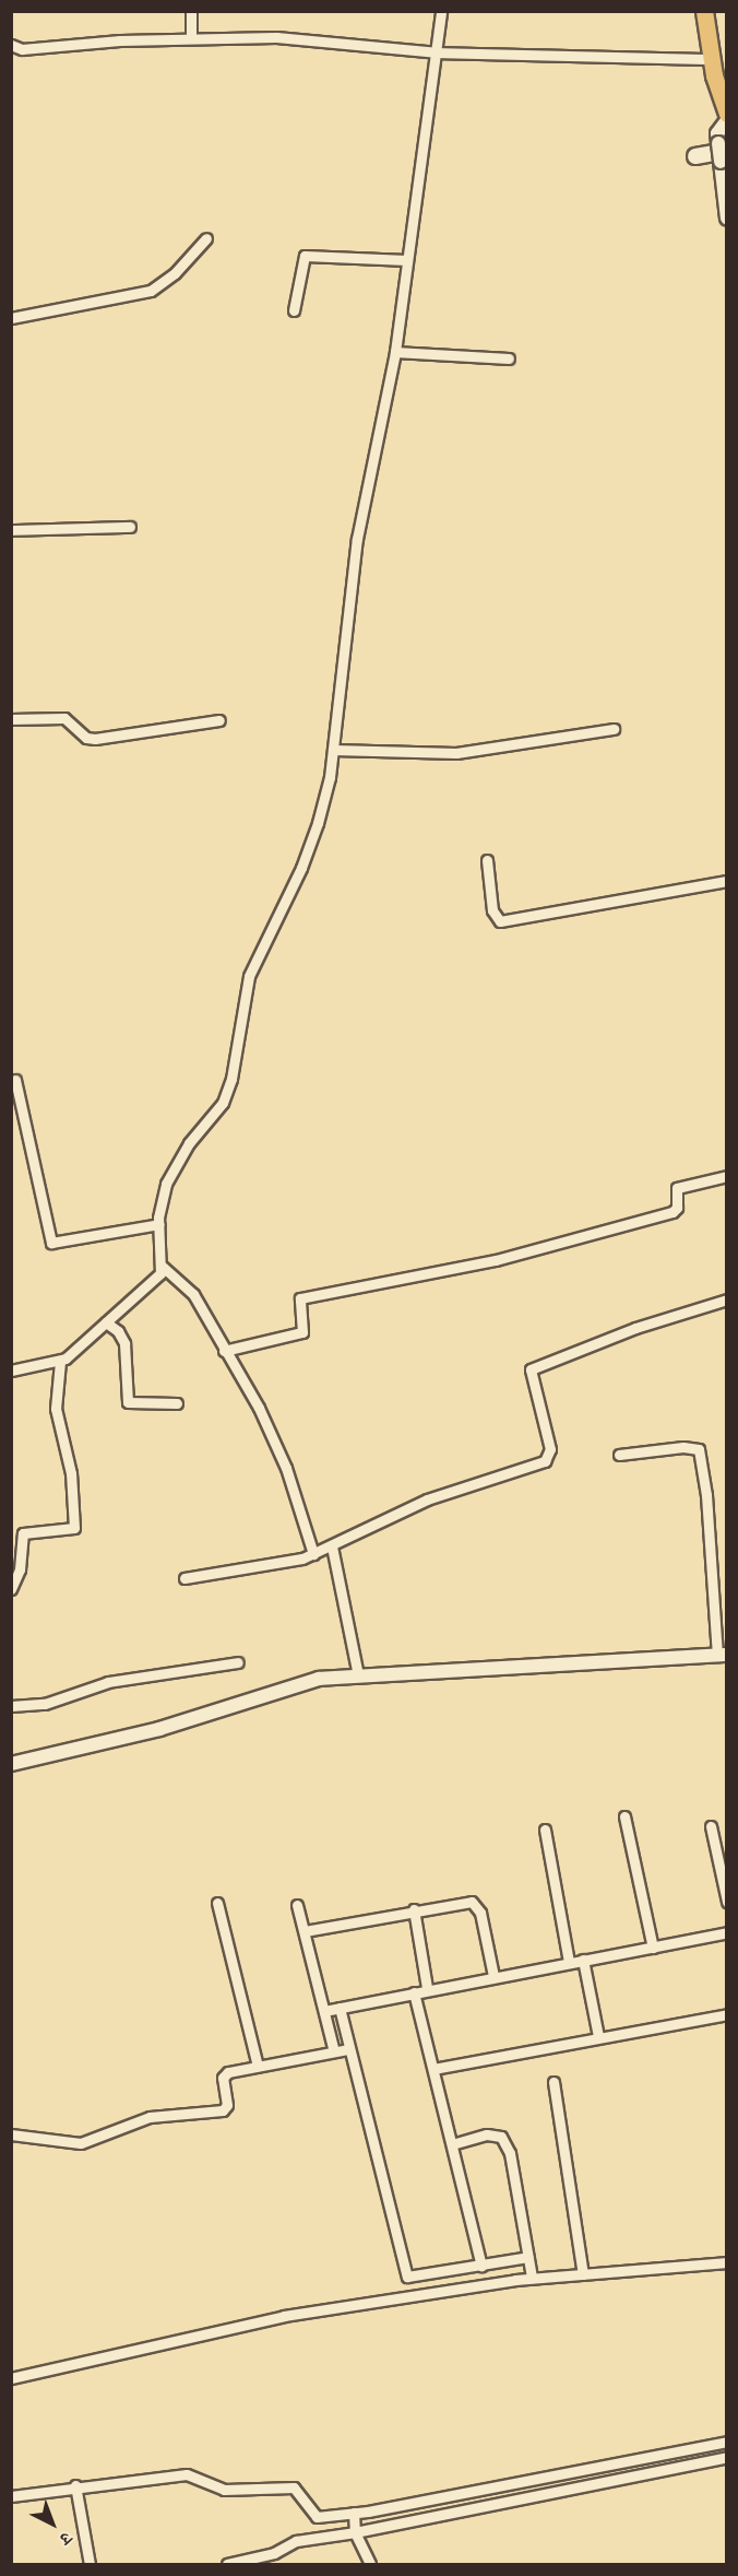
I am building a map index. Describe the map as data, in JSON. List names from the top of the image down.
{
  "north": "bottom right"
}
